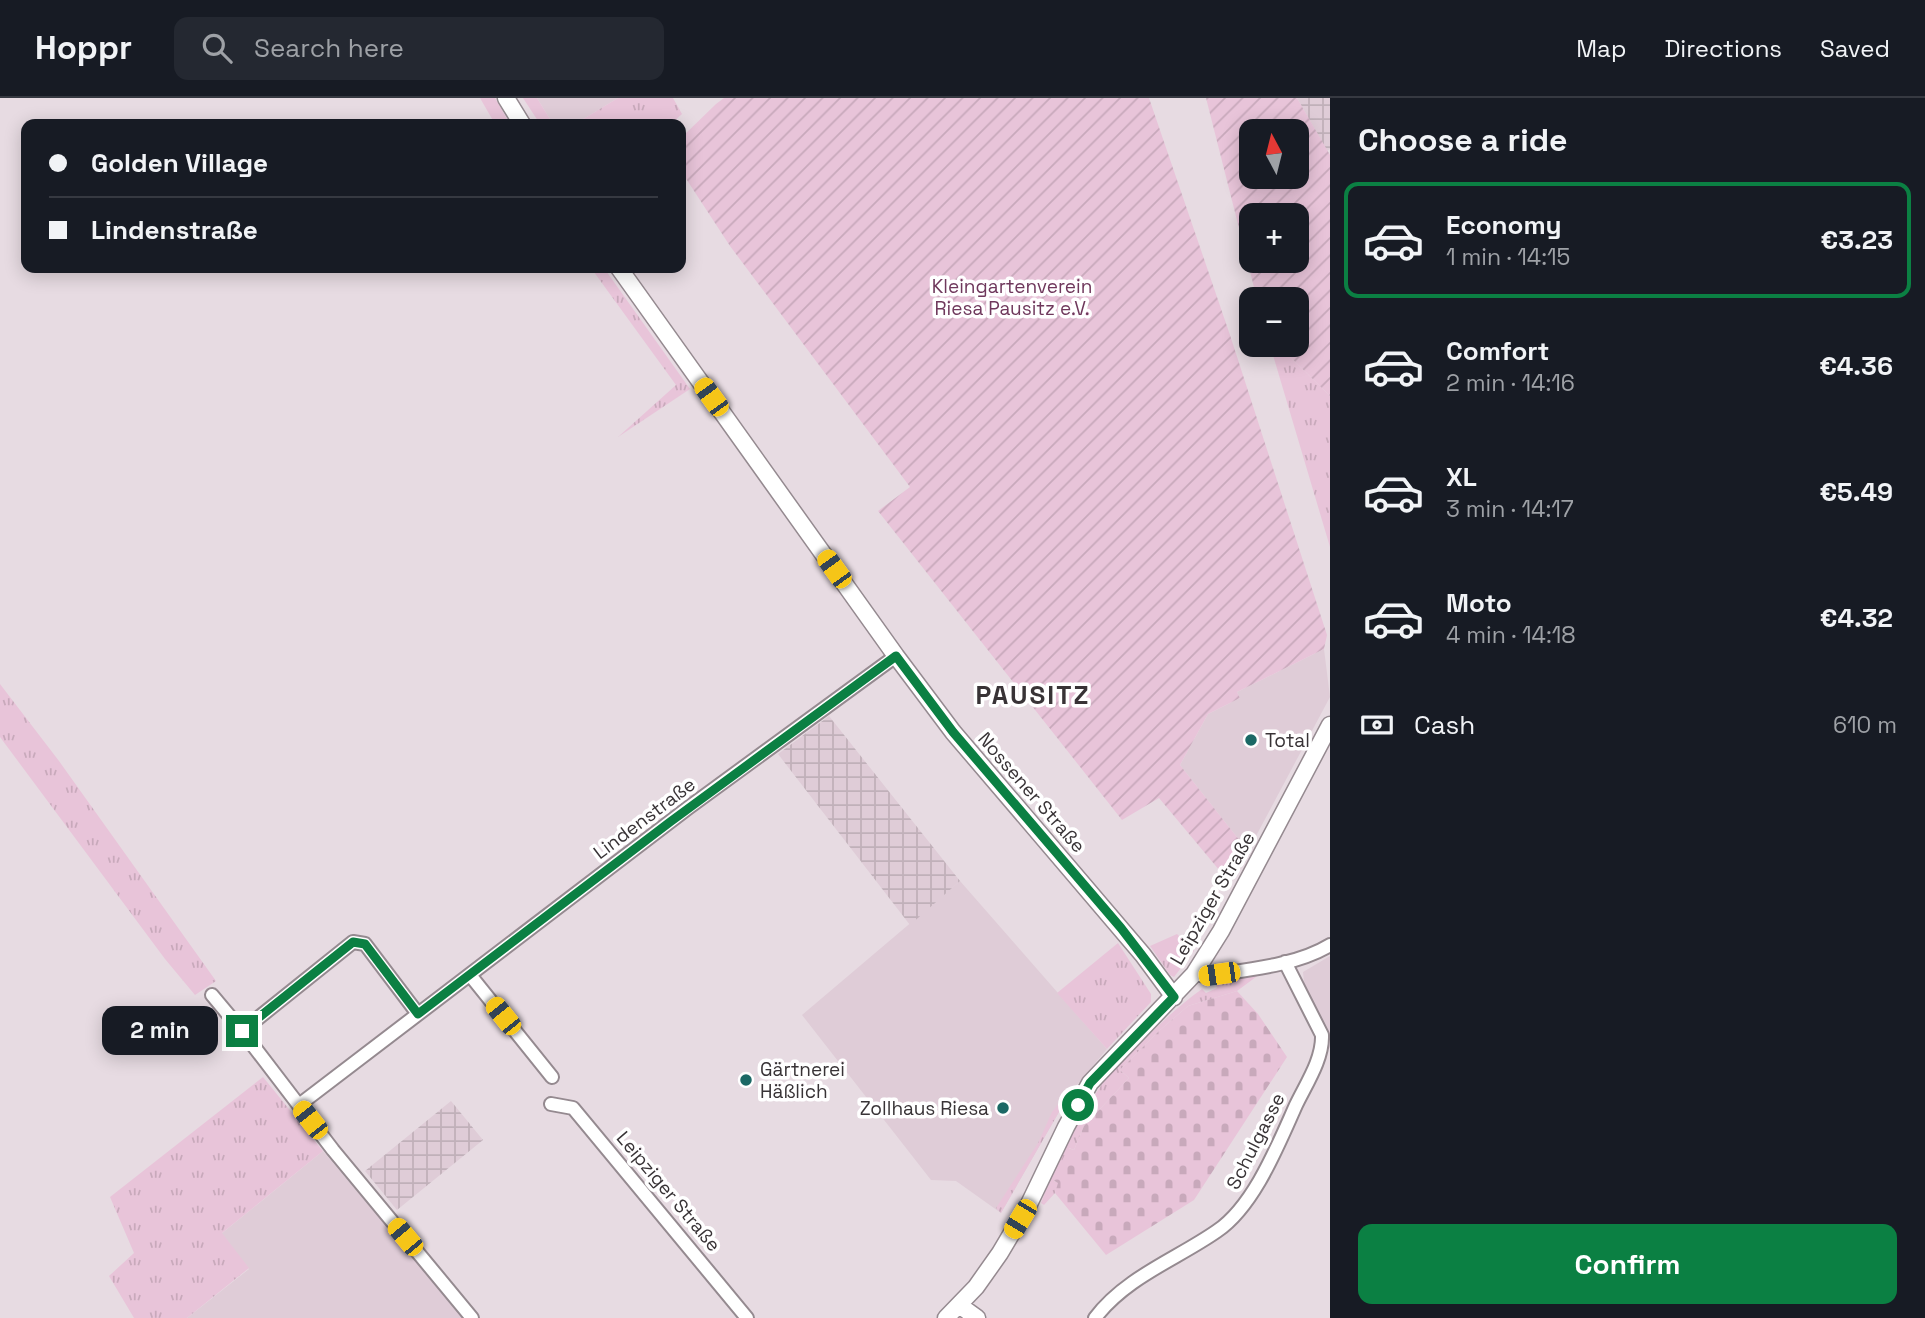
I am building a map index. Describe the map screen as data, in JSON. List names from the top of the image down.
{
  "streets": {
    "street": [
      "Nossener Straße",
      "Lindenstraße",
      "Leipziger Straße",
      "Schulgasse"
    ]
  },
  "crossings": [
    ["Nossener Straße", "Lindenstraße"],
    ["Nossener Straße", "Leipziger Straße"]
  ],
  "districts": ["PAUSITZ"],
  "parks": ["Kleingartenverein Riesa Pausitz e.V."],
  "places": ["Total", "Gärtnerei Häßlich", "Zollhaus Riesa"],
  "north": "top",
  "page": {
    "header": "Hoppr",
    "search": "Search here",
    "nav": ["Map", "Directions", "Saved"],
    "heading": "Choose a ride",
    "map_buttons": ["+", "−"],
    "banner": ["Golden Village", "Lindenstraße"],
    "list": [
      {
        "name": "Economy",
        "note": "1 min · 14:15",
        "value": "€3.23"
      },
      {
        "name": "Comfort",
        "note": "2 min · 14:16",
        "value": "€4.36"
      },
      {
        "name": "XL",
        "note": "3 min · 14:17",
        "value": "€5.49"
      },
      {
        "name": "Moto",
        "note": "4 min · 14:18",
        "value": "€4.32"
      }
    ],
    "pay": ["Cash", "610 m"],
    "bubble": "2 min",
    "buttons": "Confirm"
  }
}
